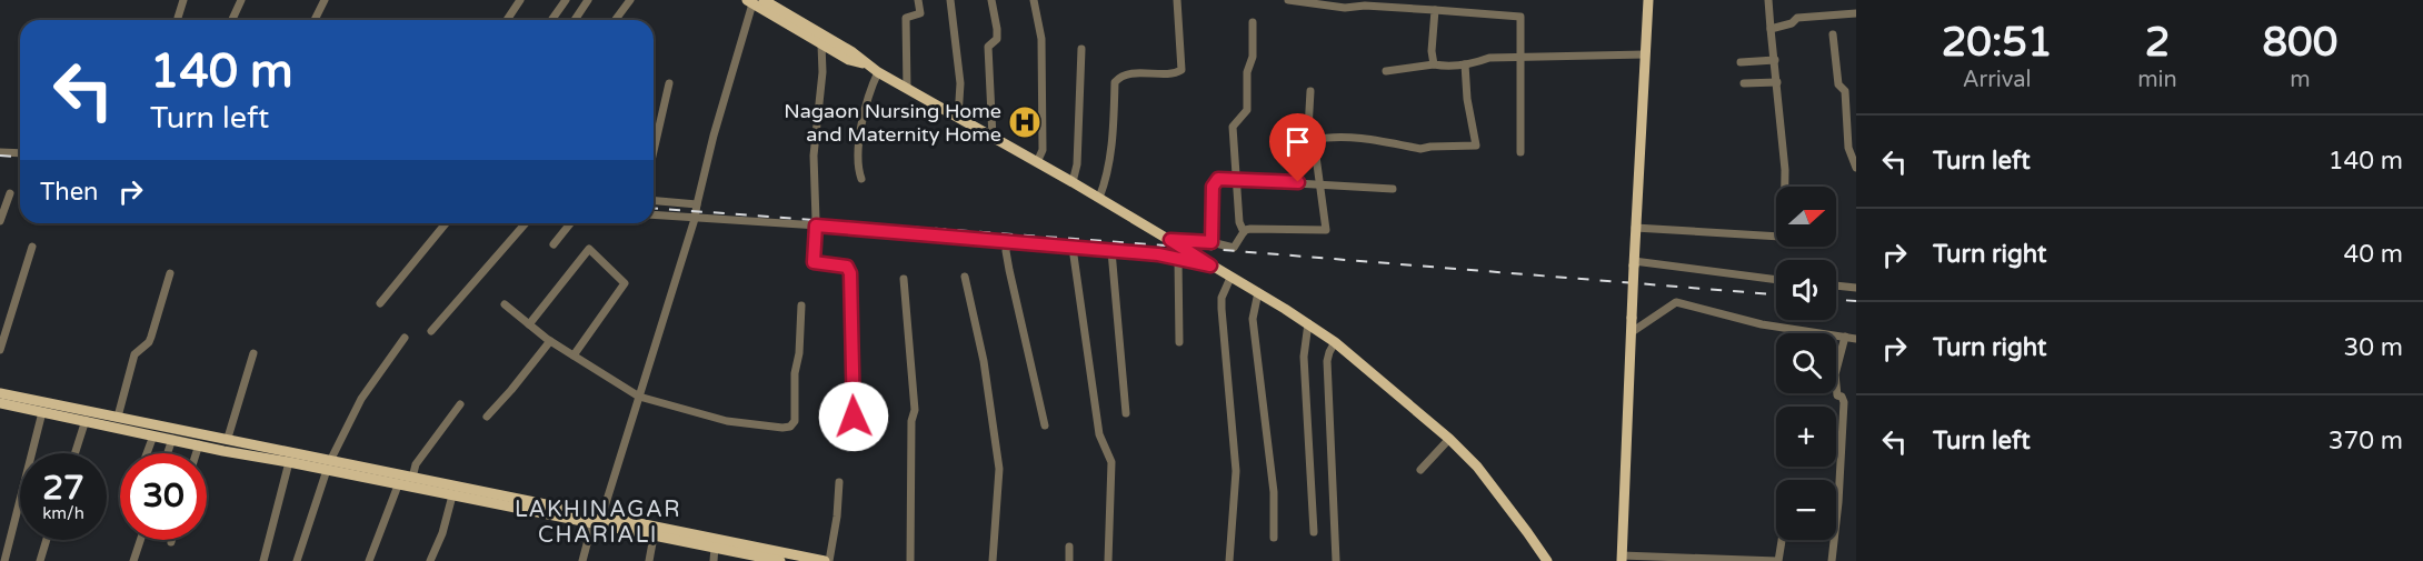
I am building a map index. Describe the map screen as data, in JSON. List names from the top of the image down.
{
  "districts": ["LAKHINAGAR CHARIALI"],
  "places": {
    "hospital": ["Nagaon Nursing Home and Maternity Home"]
  },
  "north": "right",
  "page": {
    "eta": [
      "20:51",
      "Arrival",
      "2",
      "min",
      "800",
      "m"
    ],
    "turn": ["140 m", "Turn left"],
    "list": [
      {
        "name": "Turn left",
        "value": "140 m"
      },
      {
        "name": "Turn right",
        "value": "40 m"
      },
      {
        "name": "Turn right",
        "value": "30 m"
      },
      {
        "name": "Turn left",
        "value": "370 m"
      }
    ],
    "then": "Then",
    "map_buttons": ["+", "−"],
    "speed": "27 km/h",
    "limit": "30"
  }
}
